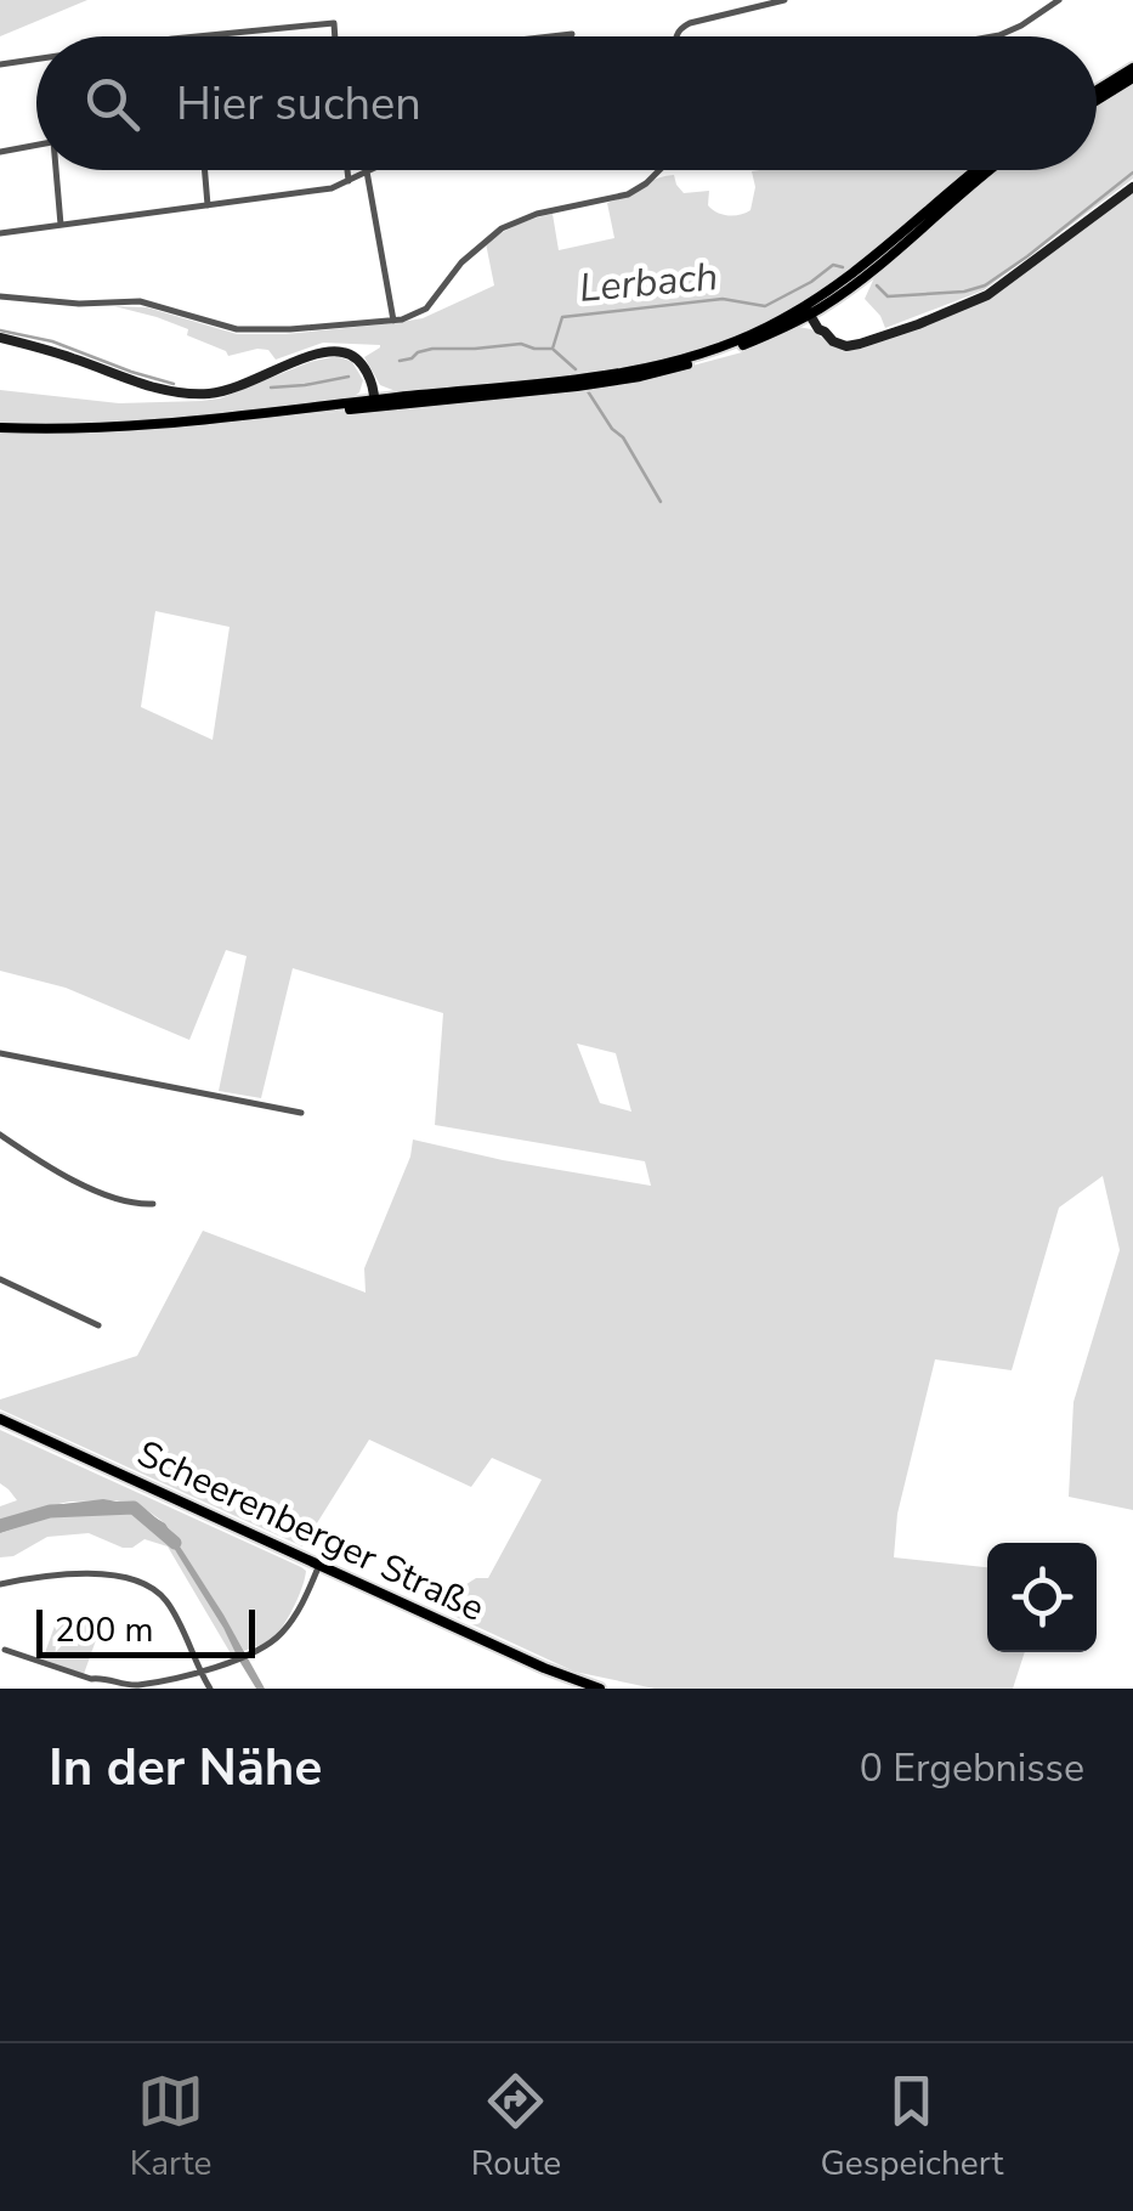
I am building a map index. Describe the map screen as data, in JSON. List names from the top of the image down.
{
  "streets": {
    "main road": ["Scheerenberger Straße"]
  },
  "water": ["Lerbach"],
  "scale_bar": "200 m",
  "page": {
    "search": "Hier suchen",
    "scale": "200 m",
    "heading": ["In der Nähe", "0 Ergebnisse"],
    "nav": ["Karte", "Route", "Gespeichert"]
  }
}
